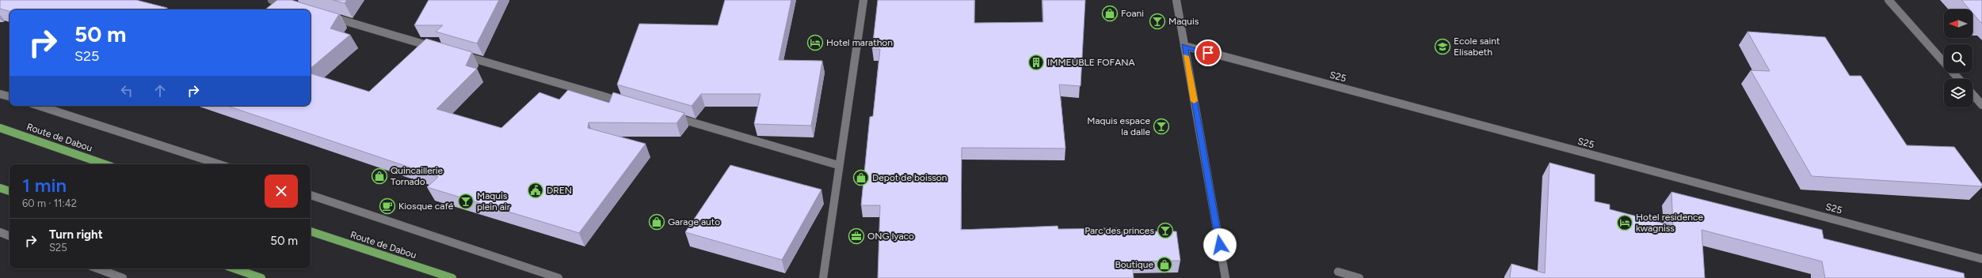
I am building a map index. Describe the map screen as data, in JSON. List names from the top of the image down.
{
  "streets": {
    "main road": ["Route de Dabou"],
    "street": ["S25"]
  },
  "places": {
    "shop": [
      "Foani",
      "Quincaillerie Tornado",
      "Depot de boisson",
      "Garage auto",
      "Boutique"
    ],
    "bar": [
      "Maquis",
      "Maquis espace la dalle",
      "Maquis plein air",
      "Parc des princes"
    ],
    "hotel": ["Hotel marathon", "Hotel residence kwagniss"],
    "school or university": ["Ecole saint Elisabeth"],
    "building": ["IMMEUBLE FOFANA"],
    "public building": ["DREN"],
    "cafe": ["Kiosque café"],
    "office": ["ONG lyaco"]
  },
  "north": "left",
  "page": {
    "turn": ["50 m", "S25"],
    "heading": ["1 min", "60 m · 11:42"],
    "list": [
      {
        "name": "Turn right",
        "note": "S25",
        "value": "50 m"
      }
    ]
  }
}
